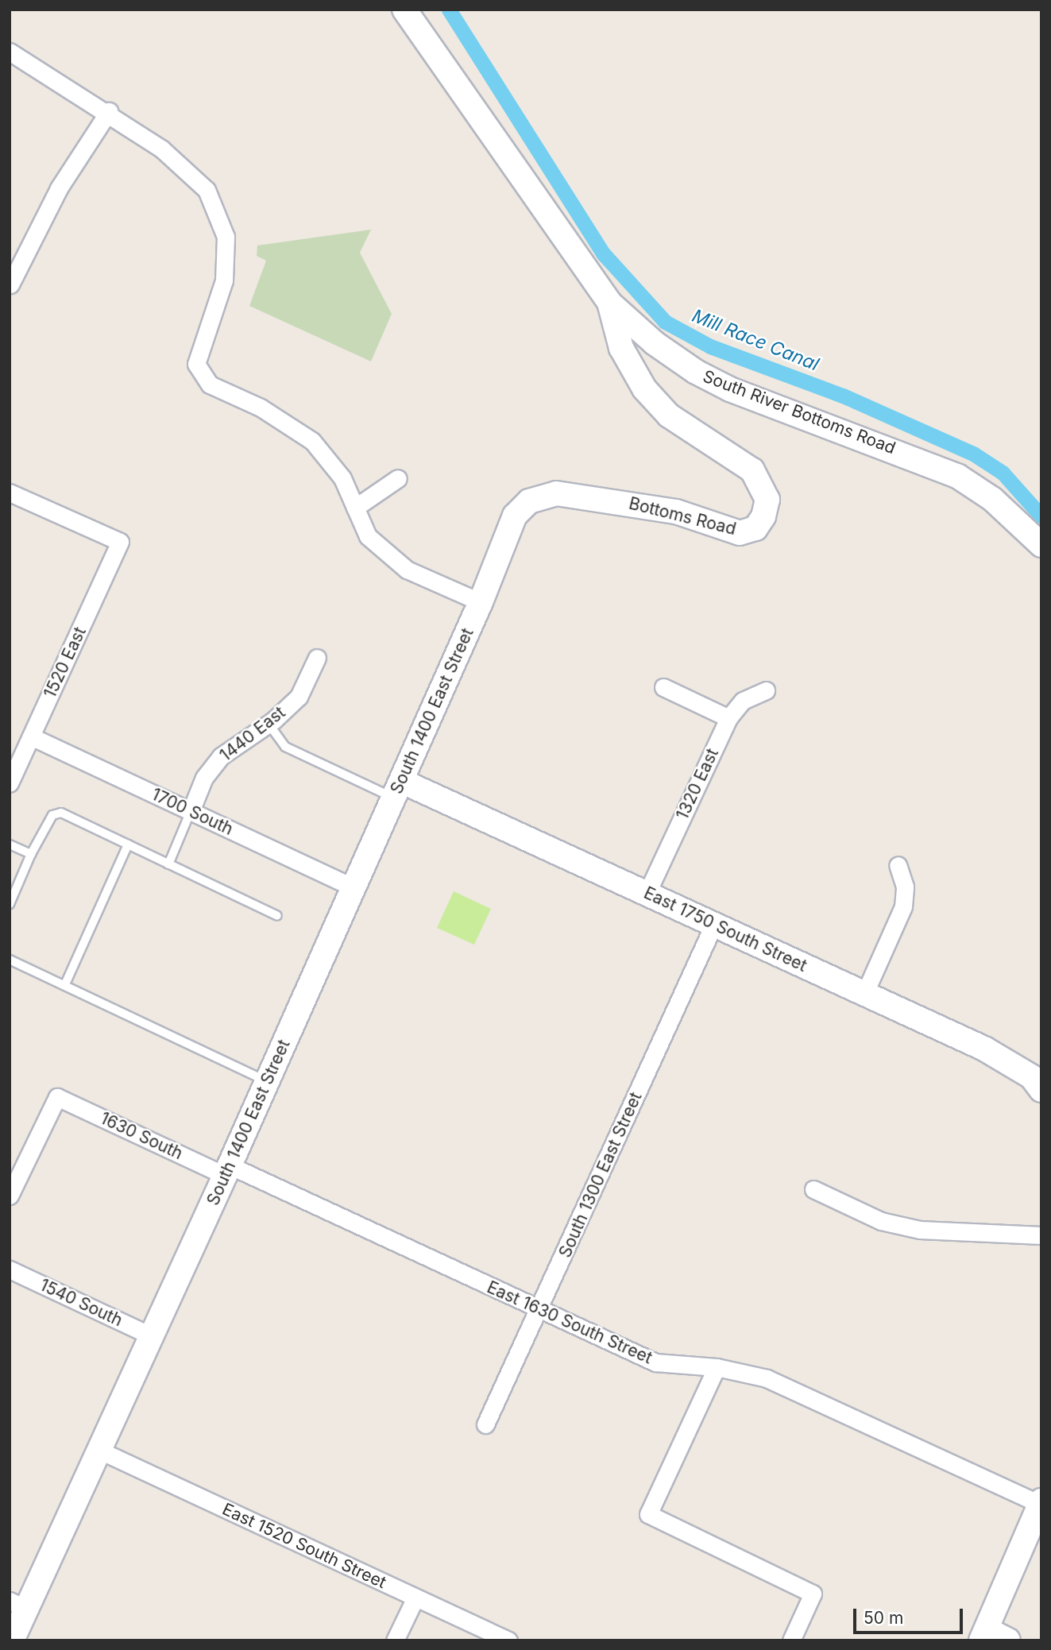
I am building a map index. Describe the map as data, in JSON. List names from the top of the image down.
{
  "streets": {
    "street": [
      "South River Bottoms Road",
      "Bottoms Road",
      "1520 East",
      "South 1400 East Street",
      "1440 East",
      "1320 East",
      "1700 South",
      "East 1750 South Street",
      "1630 South",
      "South 1300 East Street",
      "1540 South",
      "East 1630 South Street",
      "East 1520 South Street"
    ]
  },
  "crossings": [
    ["South River Bottoms Road", "Bottoms Road"],
    ["Bottoms Road", "South 1400 East Street"],
    ["1520 East", "1700 South"],
    ["South 1400 East Street", "1700 South"],
    ["South 1400 East Street", "East 1750 South Street"],
    ["South 1400 East Street", "1630 South"],
    ["South 1400 East Street", "1540 South"],
    ["South 1400 East Street", "East 1630 South Street"],
    ["South 1400 East Street", "East 1520 South Street"],
    ["1440 East", "1700 South"],
    ["1320 East", "East 1750 South Street"],
    ["East 1750 South Street", "South 1300 East Street"],
    ["1630 South", "East 1630 South Street"],
    ["South 1300 East Street", "East 1630 South Street"]
  ],
  "water": ["Mill Race Canal"],
  "scale_bar": "50 m"
}
